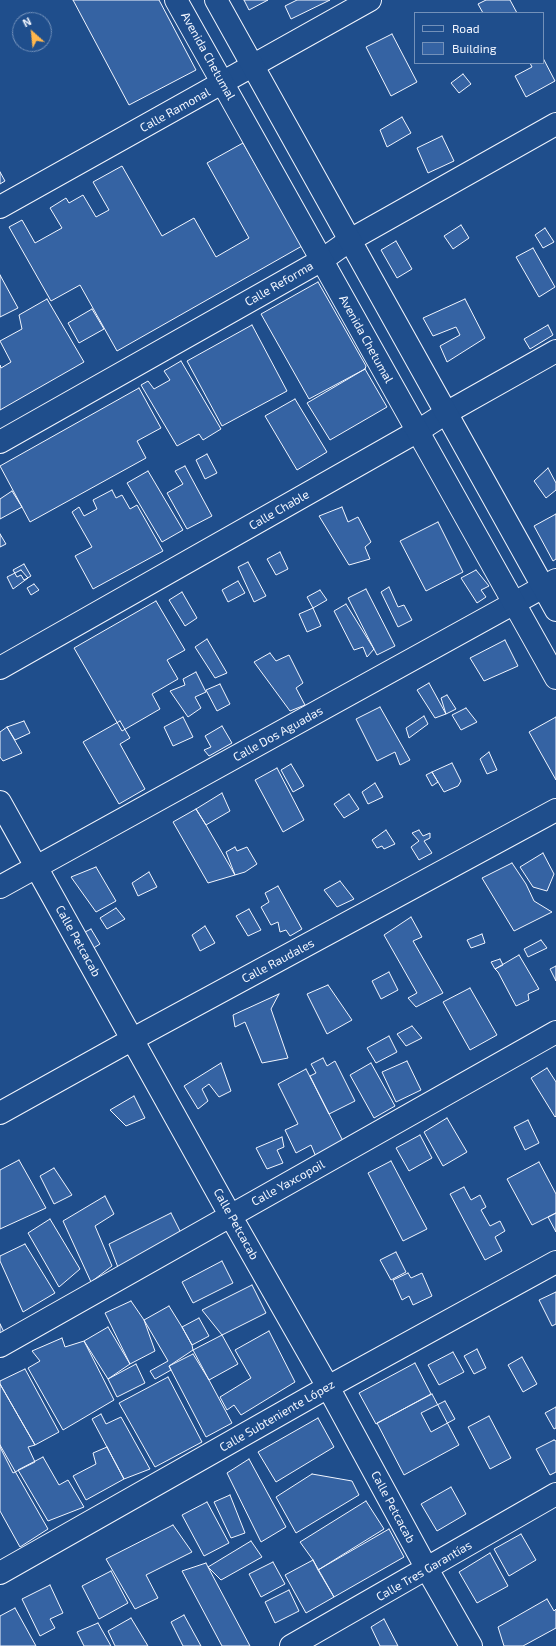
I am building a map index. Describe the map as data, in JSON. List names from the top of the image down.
{
  "streets": {
    "street": [
      "Avenida Chetumal",
      "Calle Ramonal",
      "Calle Reforma",
      "Calle Chable",
      "Calle Dos Aguadas",
      "Calle Petcacab",
      "Calle Raudales",
      "Calle Yaxcopoil",
      "Calle Subteniente López",
      "Calle Tres Garantías"
    ]
  },
  "crossings": [
    ["Avenida Chetumal", "Calle Ramonal"],
    ["Avenida Chetumal", "Calle Reforma"],
    ["Avenida Chetumal", "Calle Chable"],
    ["Avenida Chetumal", "Calle Dos Aguadas"],
    ["Calle Dos Aguadas", "Calle Petcacab"],
    ["Calle Petcacab", "Calle Raudales"],
    ["Calle Petcacab", "Calle Yaxcopoil"],
    ["Calle Petcacab", "Calle Subteniente López"],
    ["Calle Petcacab", "Calle Tres Garantías"]
  ],
  "legend": ["Road", "Building"],
  "north": "top left"
}
